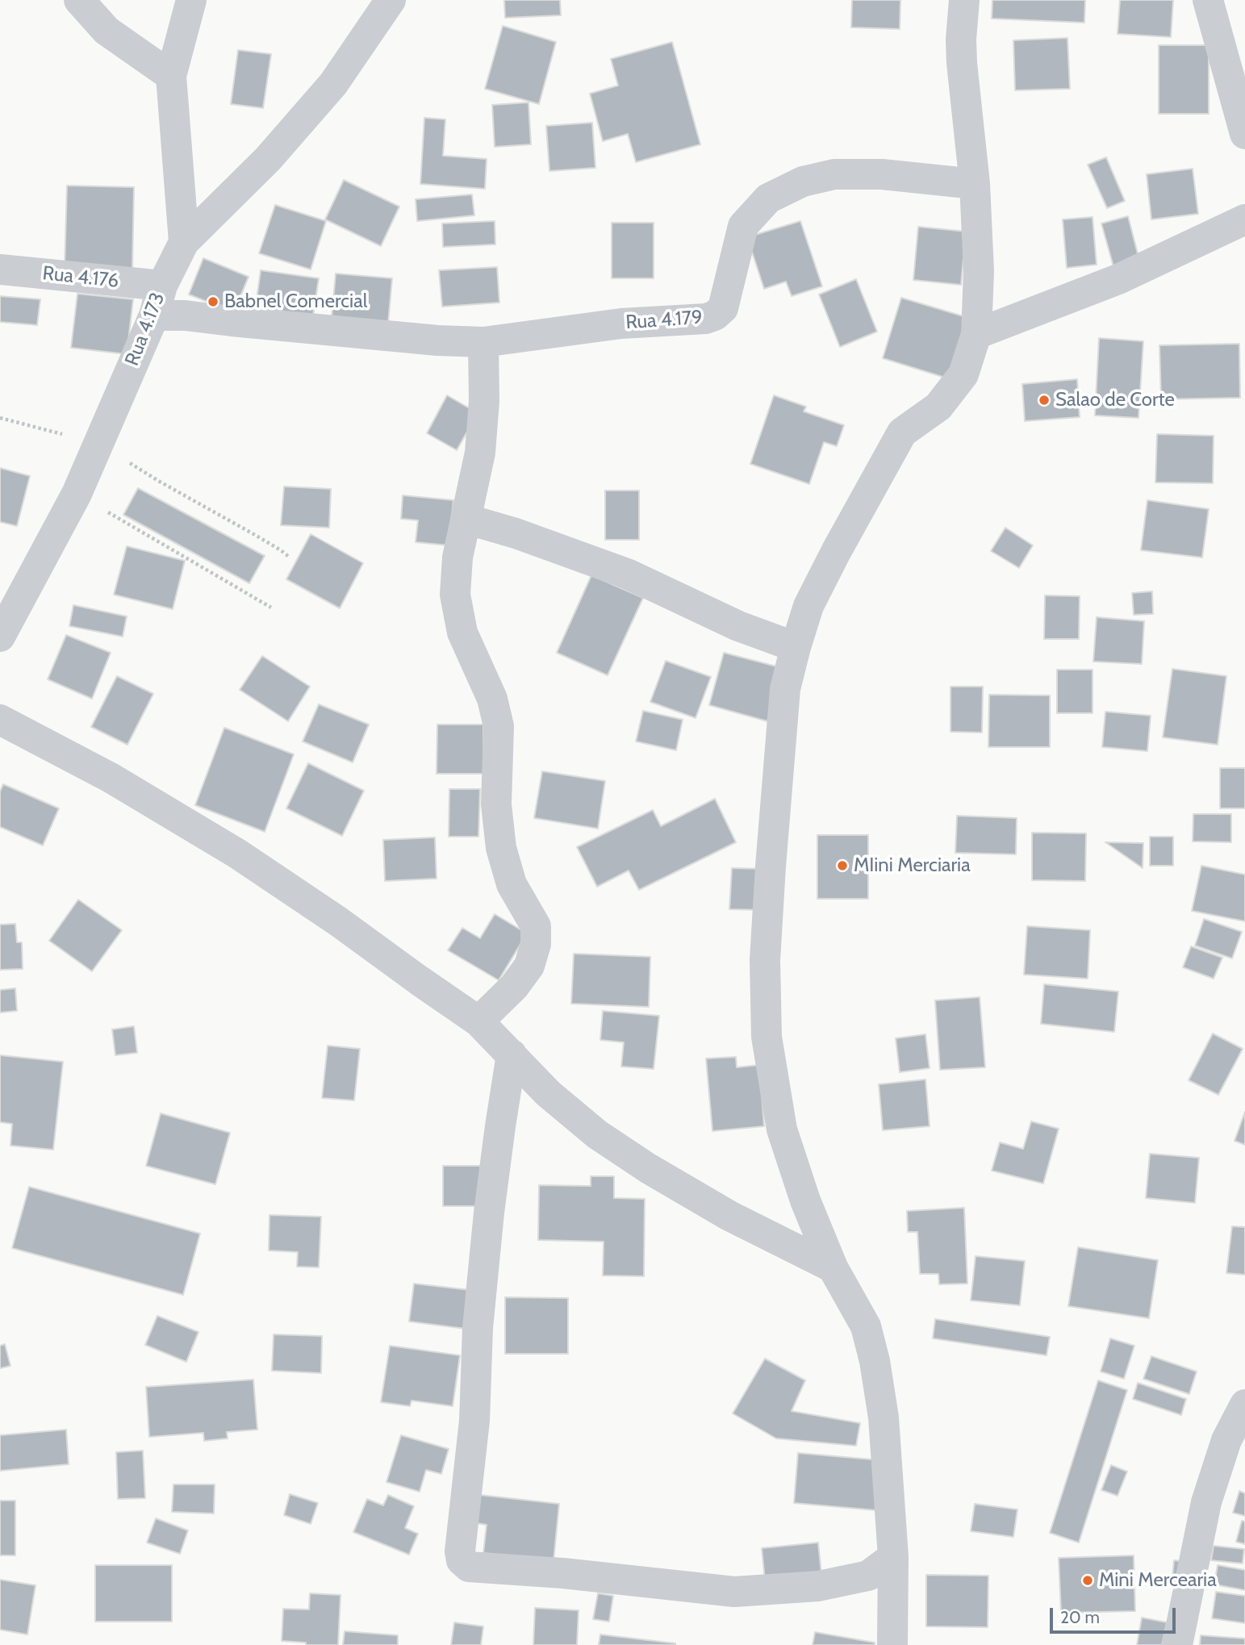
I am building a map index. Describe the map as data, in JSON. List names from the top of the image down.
{
  "streets": {
    "street": ["Rua 4.176", "Rua 4.179", "Rua 4.173"]
  },
  "crossings": [
    ["Rua 4.176", "Rua 4.173"],
    ["Rua 4.179", "Rua 4.173"]
  ],
  "places": [
    "Babnel Comercial",
    "Salao de Corte",
    "MIini Merciaria",
    "Mini Mercearia"
  ],
  "scale_bar": "20 m"
}
